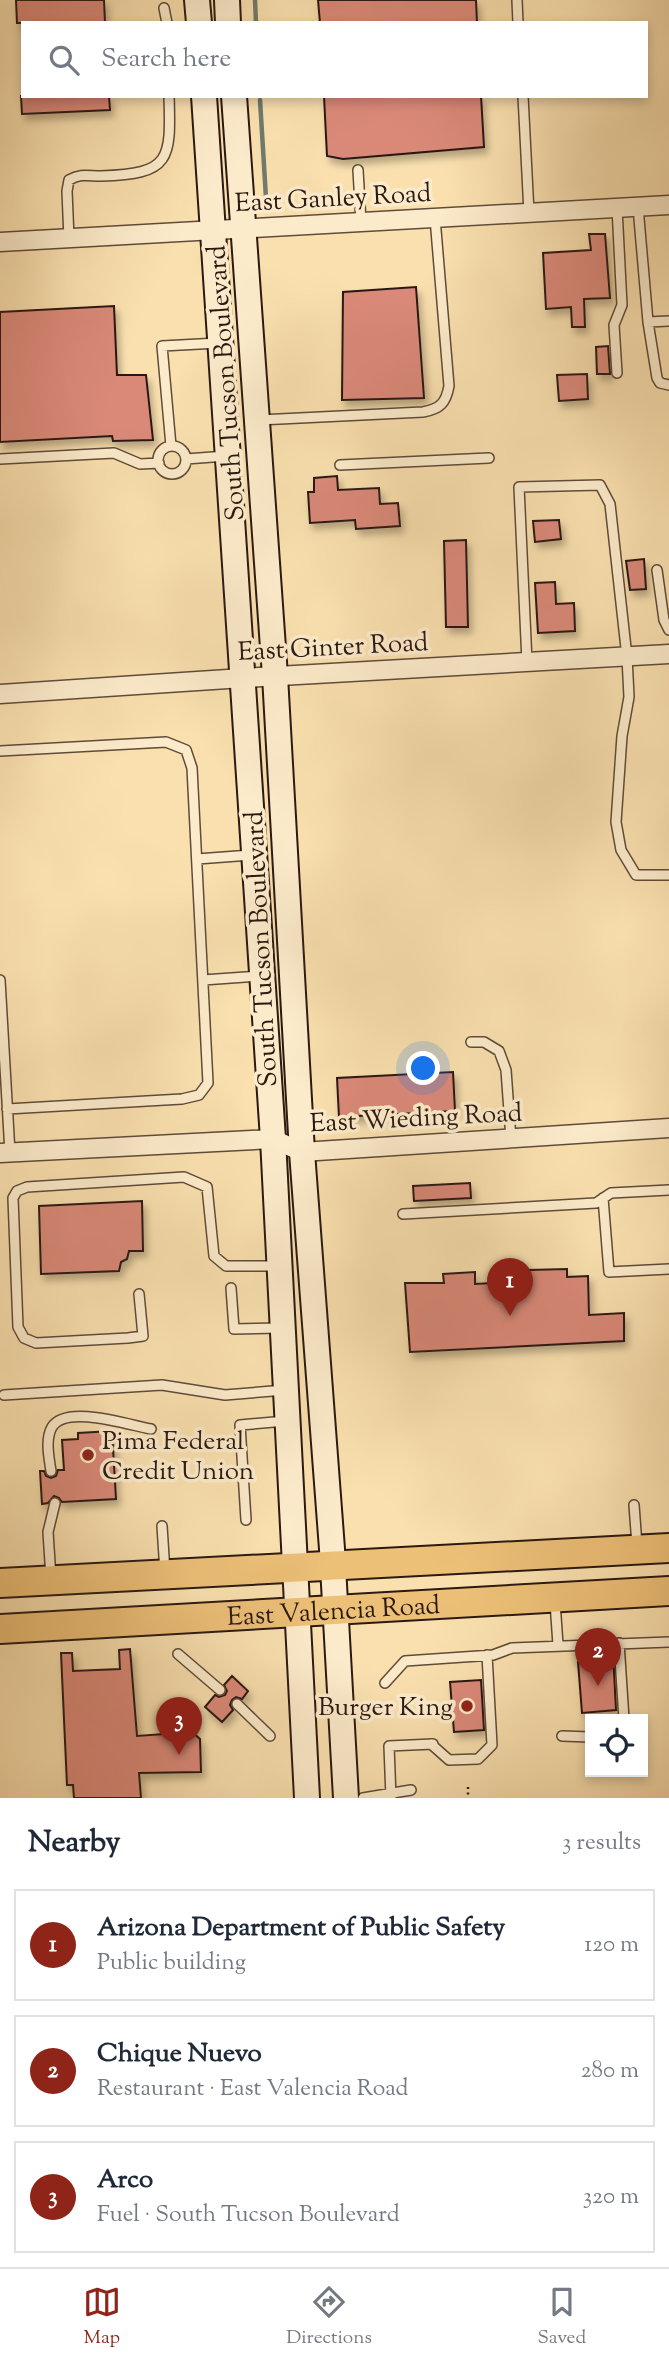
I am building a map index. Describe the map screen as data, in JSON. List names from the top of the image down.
{
  "streets": {
    "main road": ["South Tucson Boulevard", "East Valencia Road"],
    "street": ["East Ganley Road", "East Ginter Road", "East Wieding Road"]
  },
  "crossings": [
    ["East Ganley Road", "South Tucson Boulevard"],
    ["South Tucson Boulevard", "East Ginter Road"],
    ["South Tucson Boulevard", "East Wieding Road"],
    ["South Tucson Boulevard", "East Valencia Road"]
  ],
  "places": ["Pima Federal Credit Union", "Burger King"],
  "page": {
    "search": "Search here",
    "pins": ["1", "2", "3"],
    "heading": ["Nearby", "3 results"],
    "list": [
      {
        "mark": "1",
        "name": "Arizona Department of Public Safety",
        "note": "Public building",
        "value": "120 m"
      },
      {
        "mark": "2",
        "name": "Chique Nuevo",
        "note": "Restaurant · East Valencia Road",
        "value": "280 m"
      },
      {
        "mark": "3",
        "name": "Arco",
        "note": "Fuel · South Tucson Boulevard",
        "value": "320 m"
      }
    ],
    "nav": ["Map", "Directions", "Saved"]
  }
}
